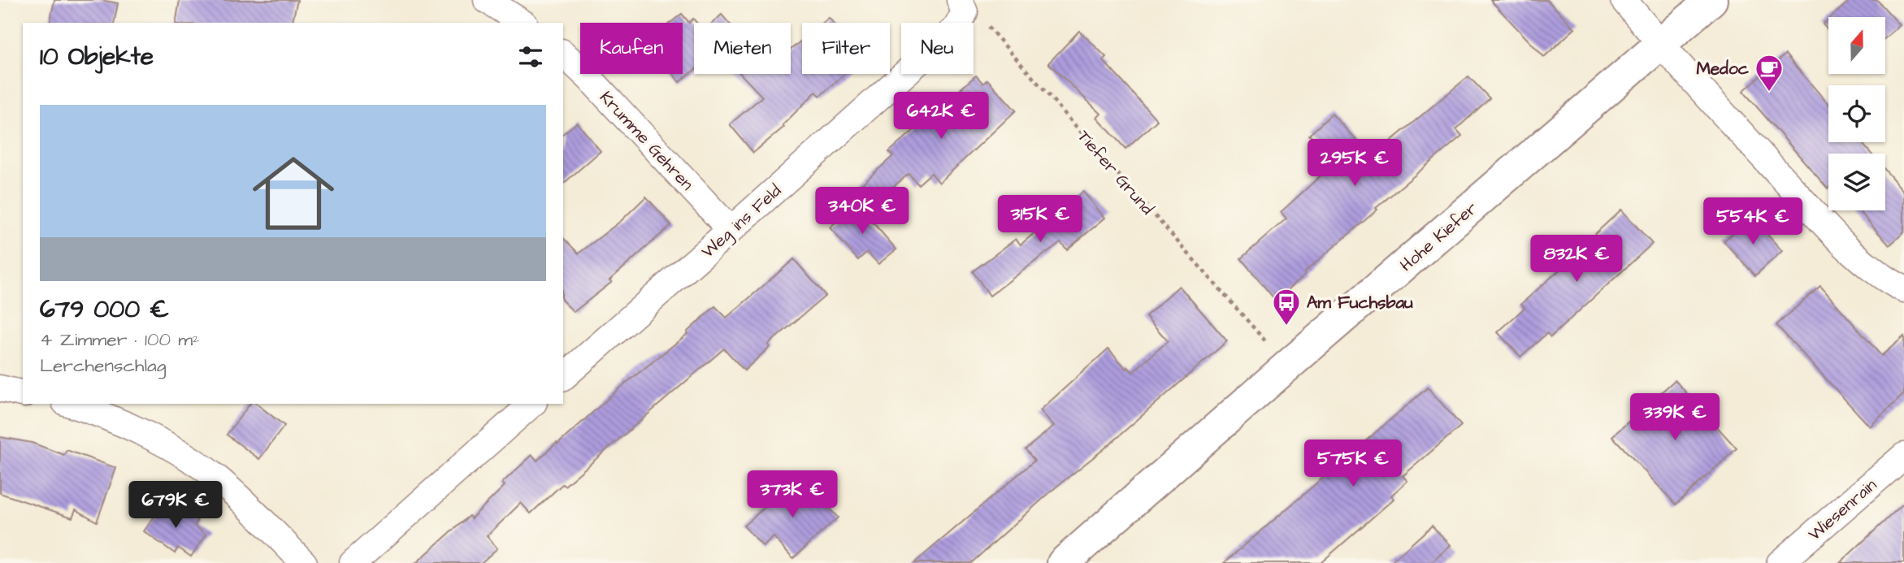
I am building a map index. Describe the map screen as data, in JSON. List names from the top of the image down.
{
  "streets": {
    "street": [
      "Krumme Gehren",
      "Weg ins Feld",
      "Hohe Kiefer",
      "Wiesenrain"
    ],
    "path": ["Tiefer Grund"]
  },
  "crossings": [
    ["Krumme Gehren", "Weg ins Feld"],
    ["Tiefer Grund", "Weg ins Feld"]
  ],
  "places": {
    "cafe": ["Medoc"],
    "bus stop": ["Am Fuchsbau"]
  },
  "north": "top",
  "page": {
    "chip": [
      "Kaufen",
      "Mieten",
      "Filter",
      "Neu"
    ],
    "heading": "10 Objekte",
    "list": [
      {
        "name": "679 000 €",
        "note": "4 Zimmer · 100 m² · Lerchenschlag"
      }
    ],
    "price": [
      "642K €",
      "295K €",
      "340K €",
      "315K €",
      "554K €",
      "832K €",
      "339K €",
      "575K €",
      "373K €",
      "679K €"
    ]
  }
}
